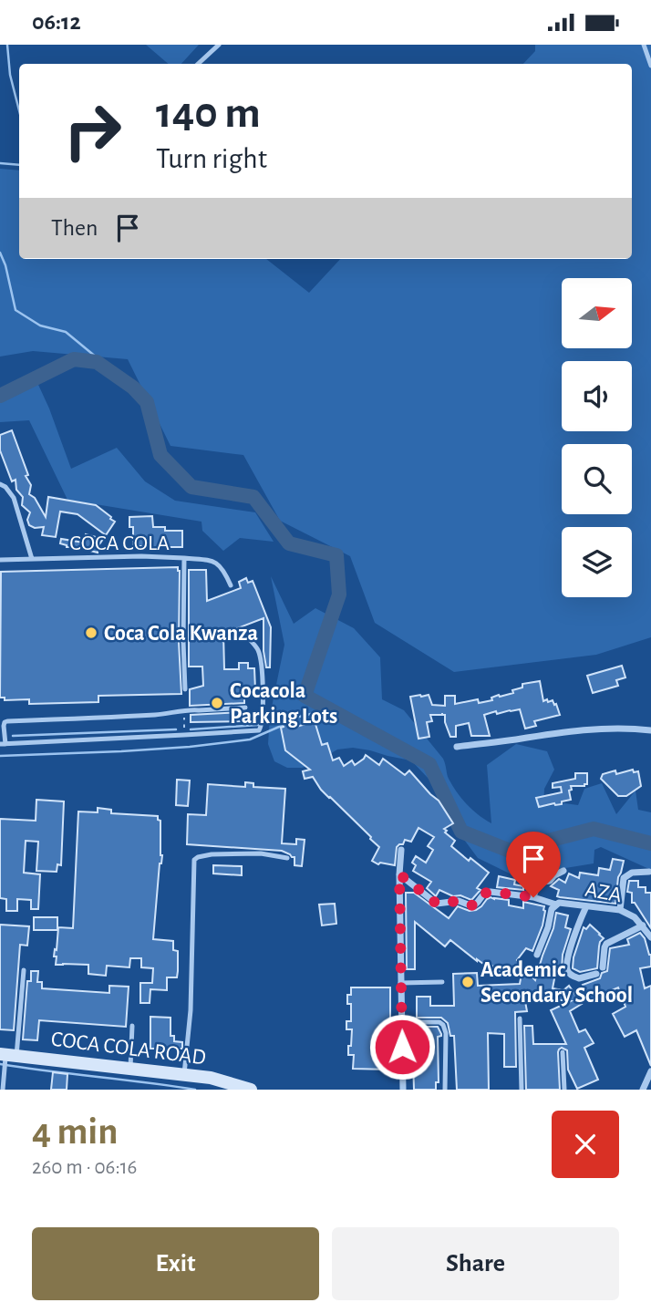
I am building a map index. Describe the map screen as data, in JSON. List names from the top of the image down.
{
  "streets": {
    "main road": ["COCA COLA ROAD"],
    "street": ["AZA"],
    "lane": ["COCA COLA"]
  },
  "places": ["Coca Cola Kwanza", "Cocacola Parking Lots", "Academic Secondary School"],
  "north": "right",
  "page": {
    "status": "06:12",
    "turn": ["140 m", "Turn right"],
    "then": "Then",
    "heading": ["4 min", "260 m · 06:16"],
    "buttons": ["Exit", "Share"]
  }
}
